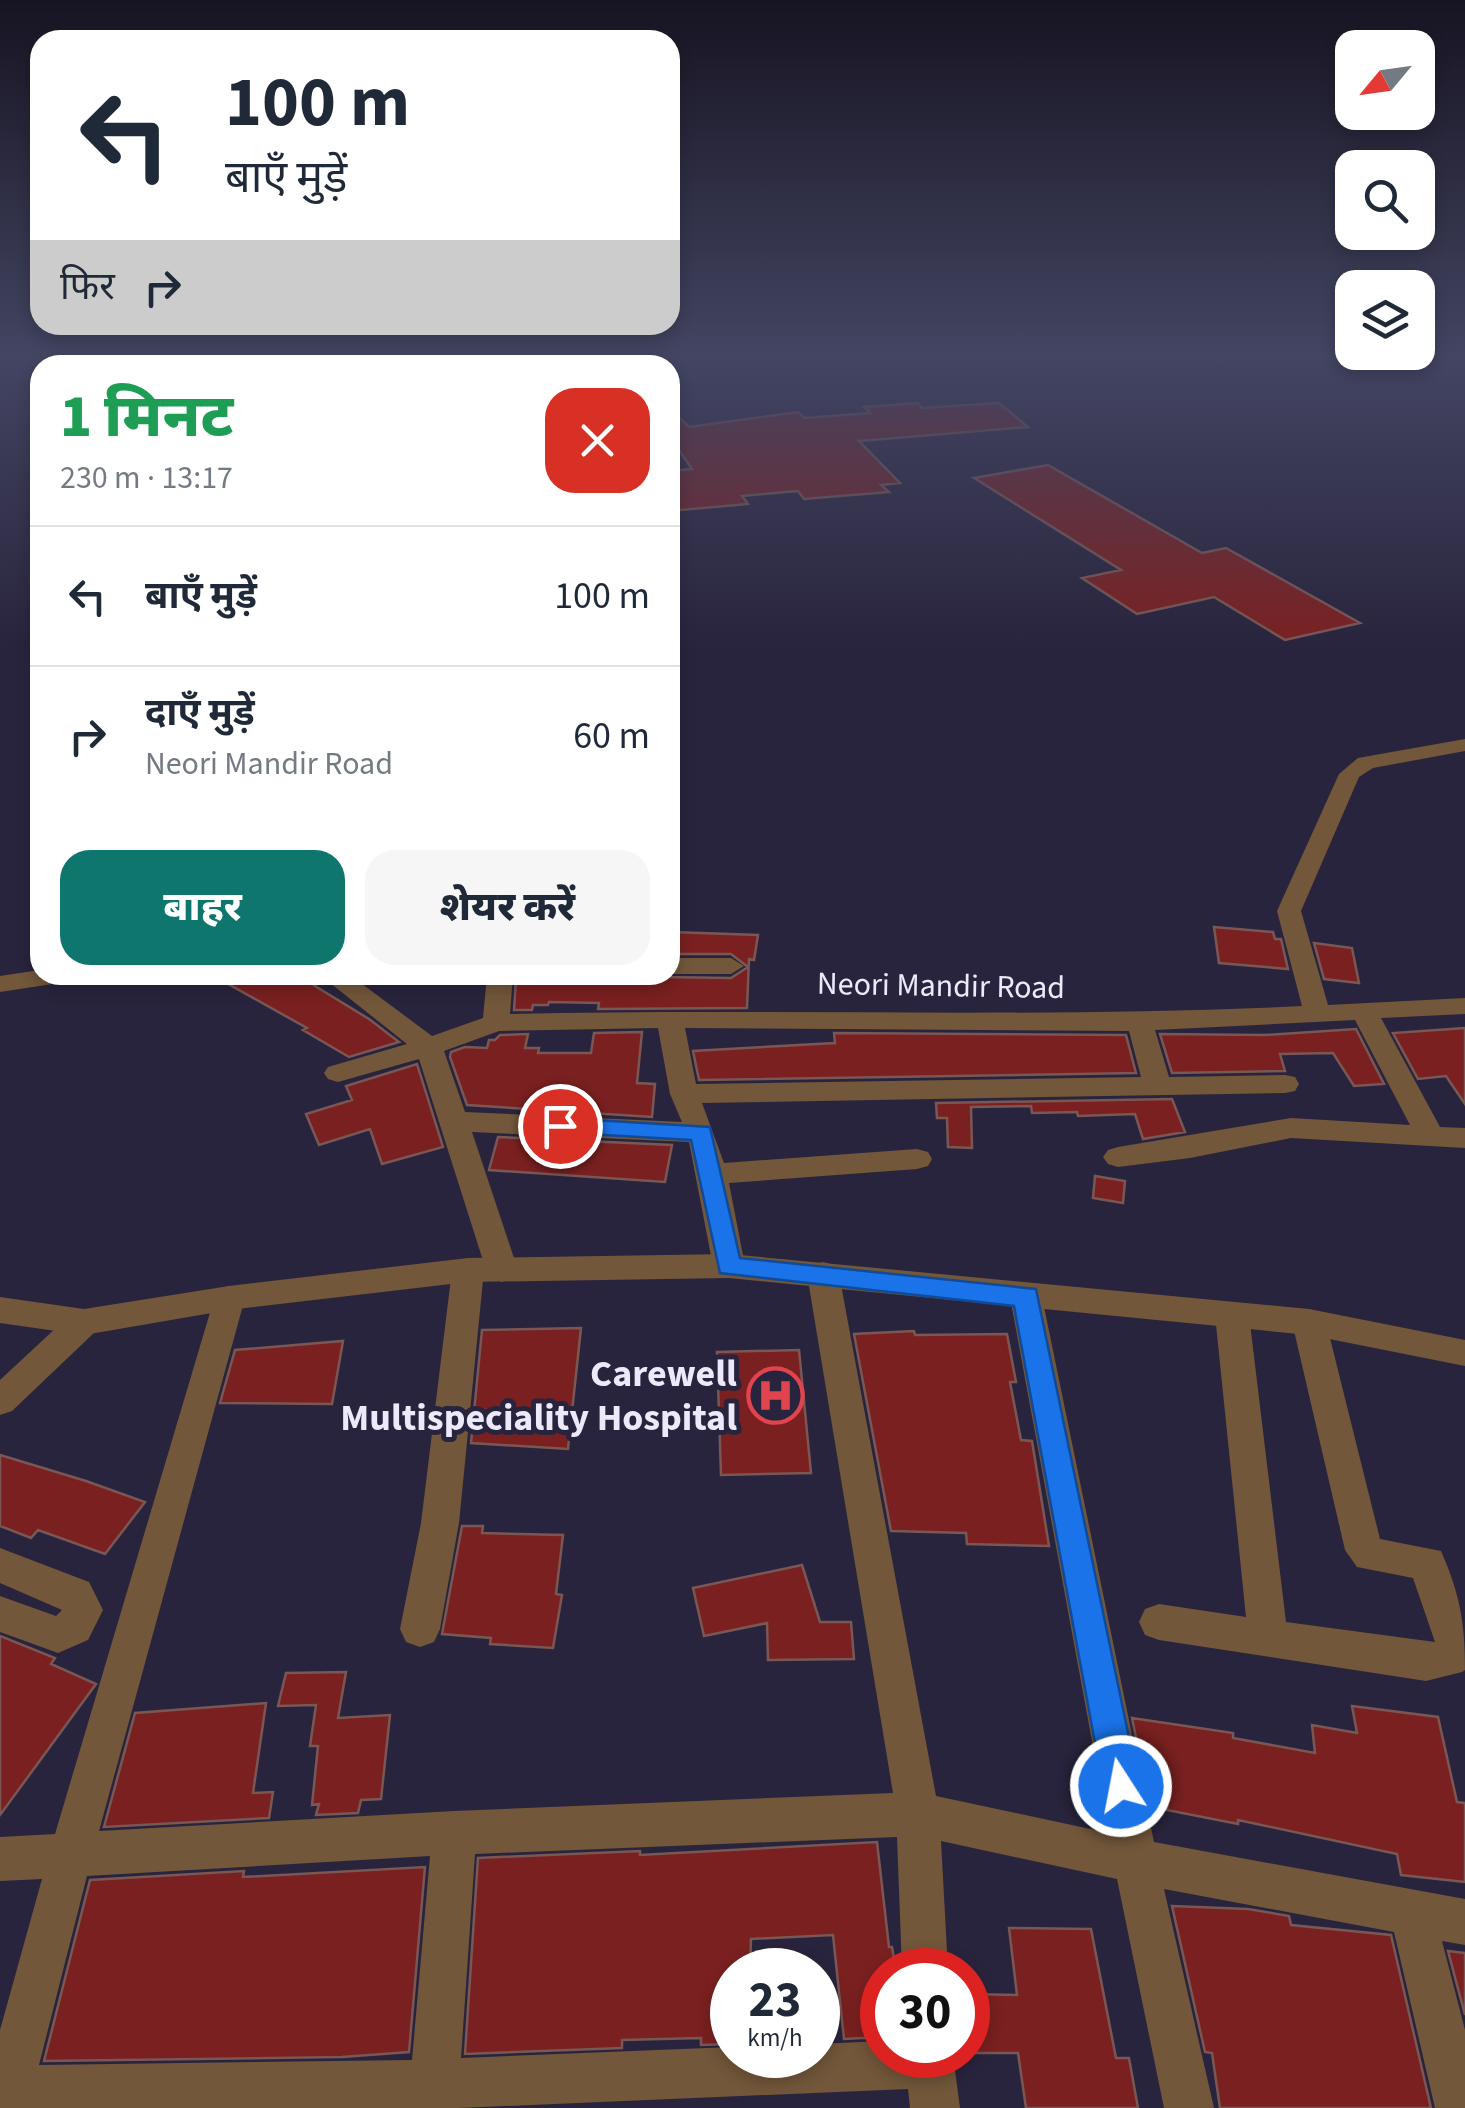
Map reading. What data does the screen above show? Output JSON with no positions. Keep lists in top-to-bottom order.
{
  "streets": {
    "street": ["Neori Mandir Road"]
  },
  "places": {
    "hospital": ["Carewell Multispeciality Hospital"]
  },
  "north": "bottom left",
  "page": {
    "turn": ["100 m", "बाएँ मुड़ें"],
    "then": "फिर",
    "heading": ["1 मिनट", "230 m · 13:17"],
    "list": [
      {
        "name": "बाएँ मुड़ें",
        "value": "100 m"
      },
      {
        "name": "दाएँ मुड़ें",
        "note": "Neori Mandir Road",
        "value": "60 m"
      }
    ],
    "buttons": ["बाहर", "शेयर करें"],
    "speed": "23 km/h",
    "limit": "30"
  }
}
